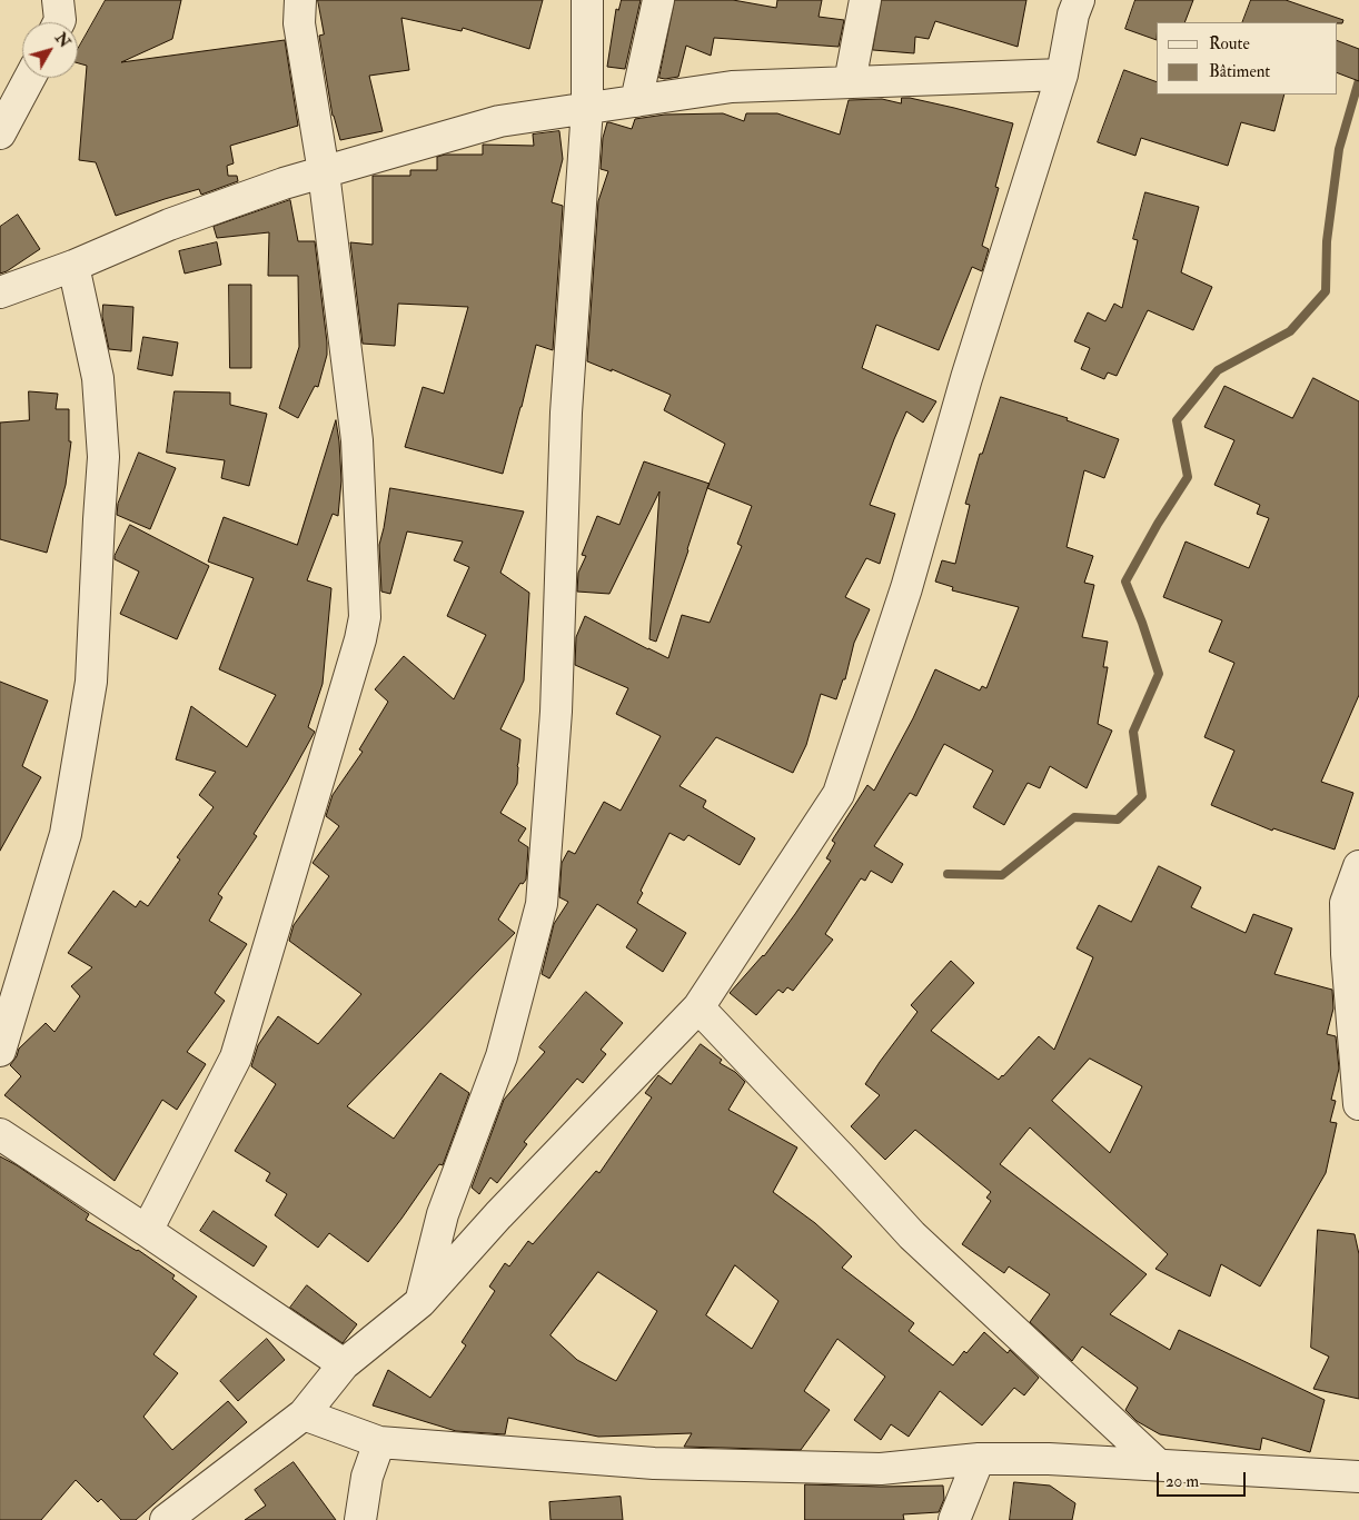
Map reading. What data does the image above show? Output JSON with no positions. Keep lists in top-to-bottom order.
{
  "legend": ["Route", "Bâtiment"],
  "scale_bar": "20 m",
  "north": "top right"
}
